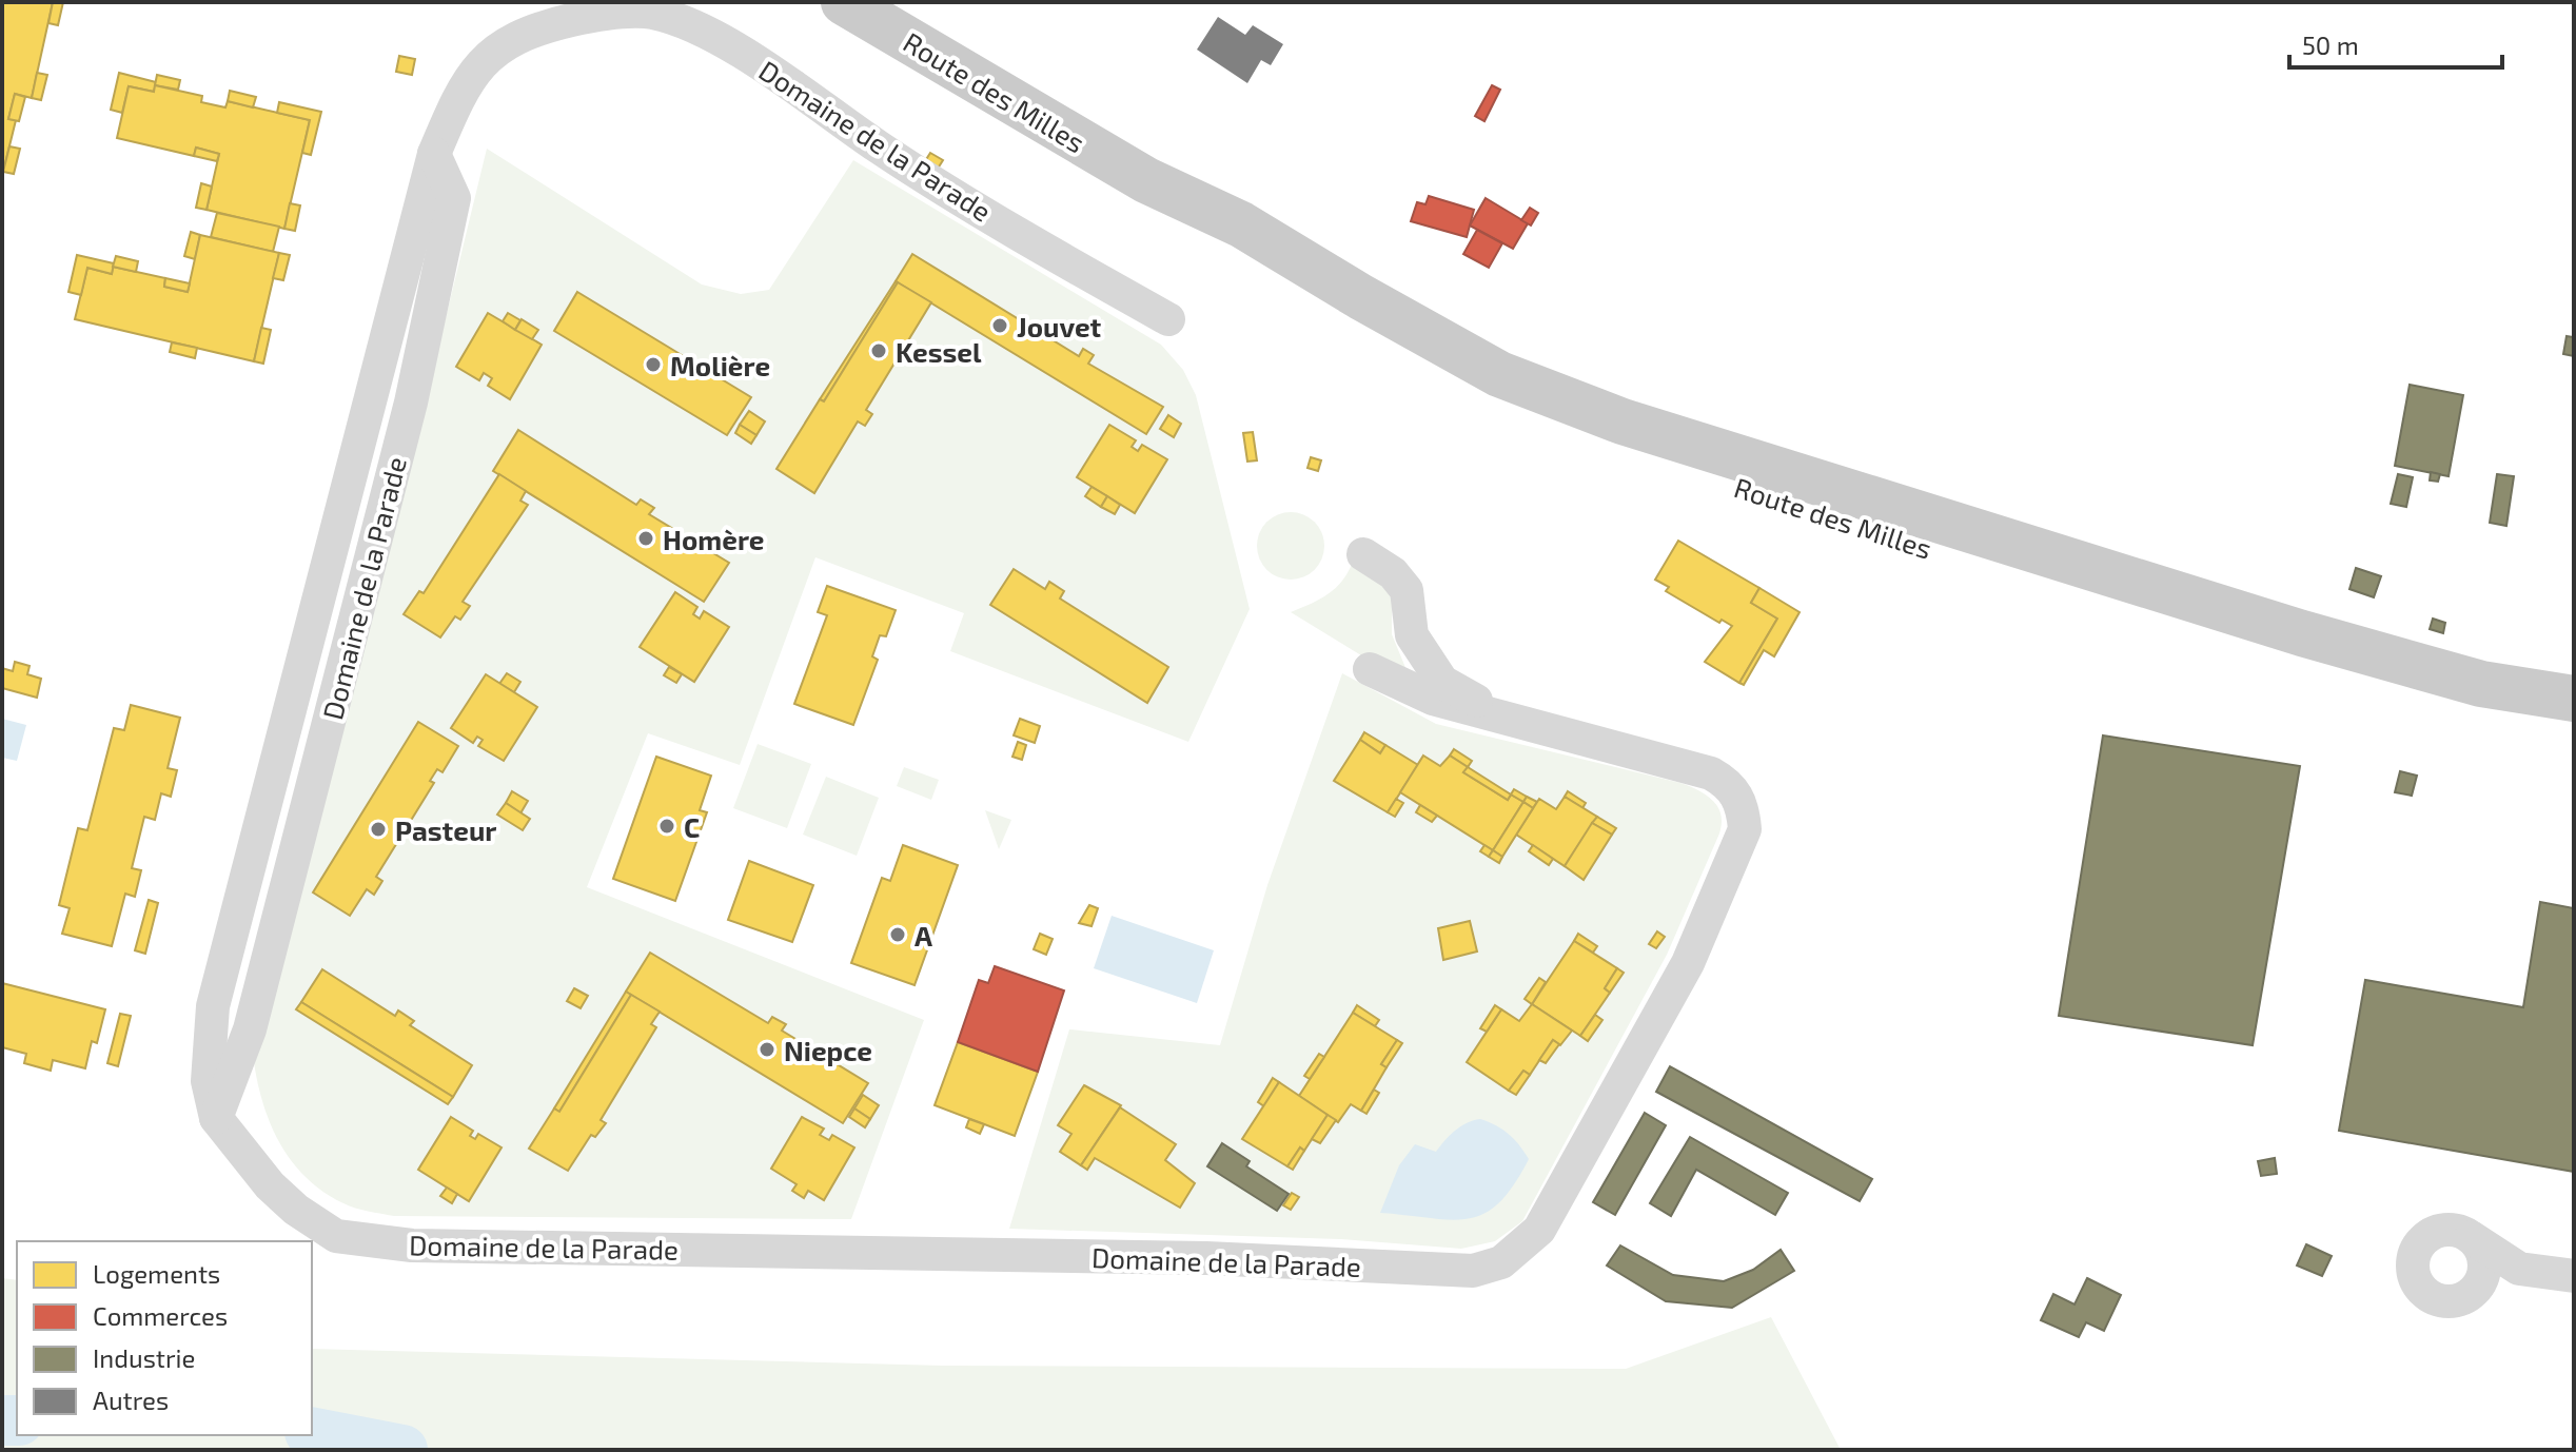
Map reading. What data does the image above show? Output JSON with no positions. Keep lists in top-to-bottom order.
{
  "streets": {
    "main road": ["Route des Milles"],
    "street": ["Domaine de la Parade"]
  },
  "places": [
    "Jouvet",
    "Kessel",
    "Molière",
    "Homère",
    "C",
    "Pasteur",
    "A",
    "Niepce"
  ],
  "legend": [
    "Logements",
    "Commerces",
    "Industrie",
    "Autres"
  ],
  "scale_bar": "50 m"
}
